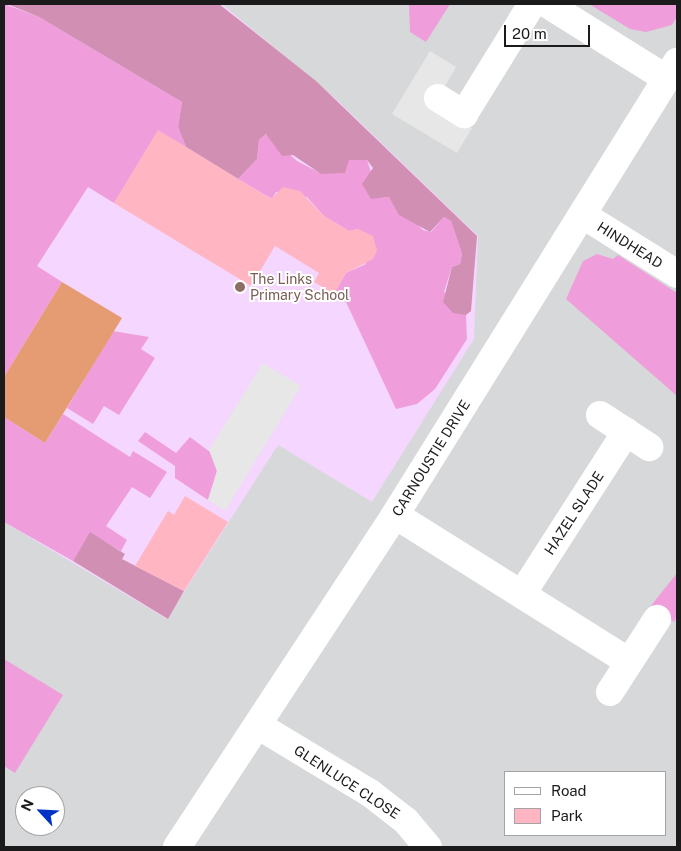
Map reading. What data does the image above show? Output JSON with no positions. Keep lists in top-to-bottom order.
{
  "streets": {
    "street": [
      "HINDHEAD",
      "CARNOUSTIE DRIVE",
      "HAZEL SLADE",
      "GLENLUCE CLOSE"
    ]
  },
  "crossings": [
    ["HINDHEAD", "CARNOUSTIE DRIVE"],
    ["CARNOUSTIE DRIVE", "GLENLUCE CLOSE"]
  ],
  "places": ["The Links Primary School"],
  "legend": ["Road", "Park"],
  "scale_bar": "20 m",
  "north": "top left"
}
